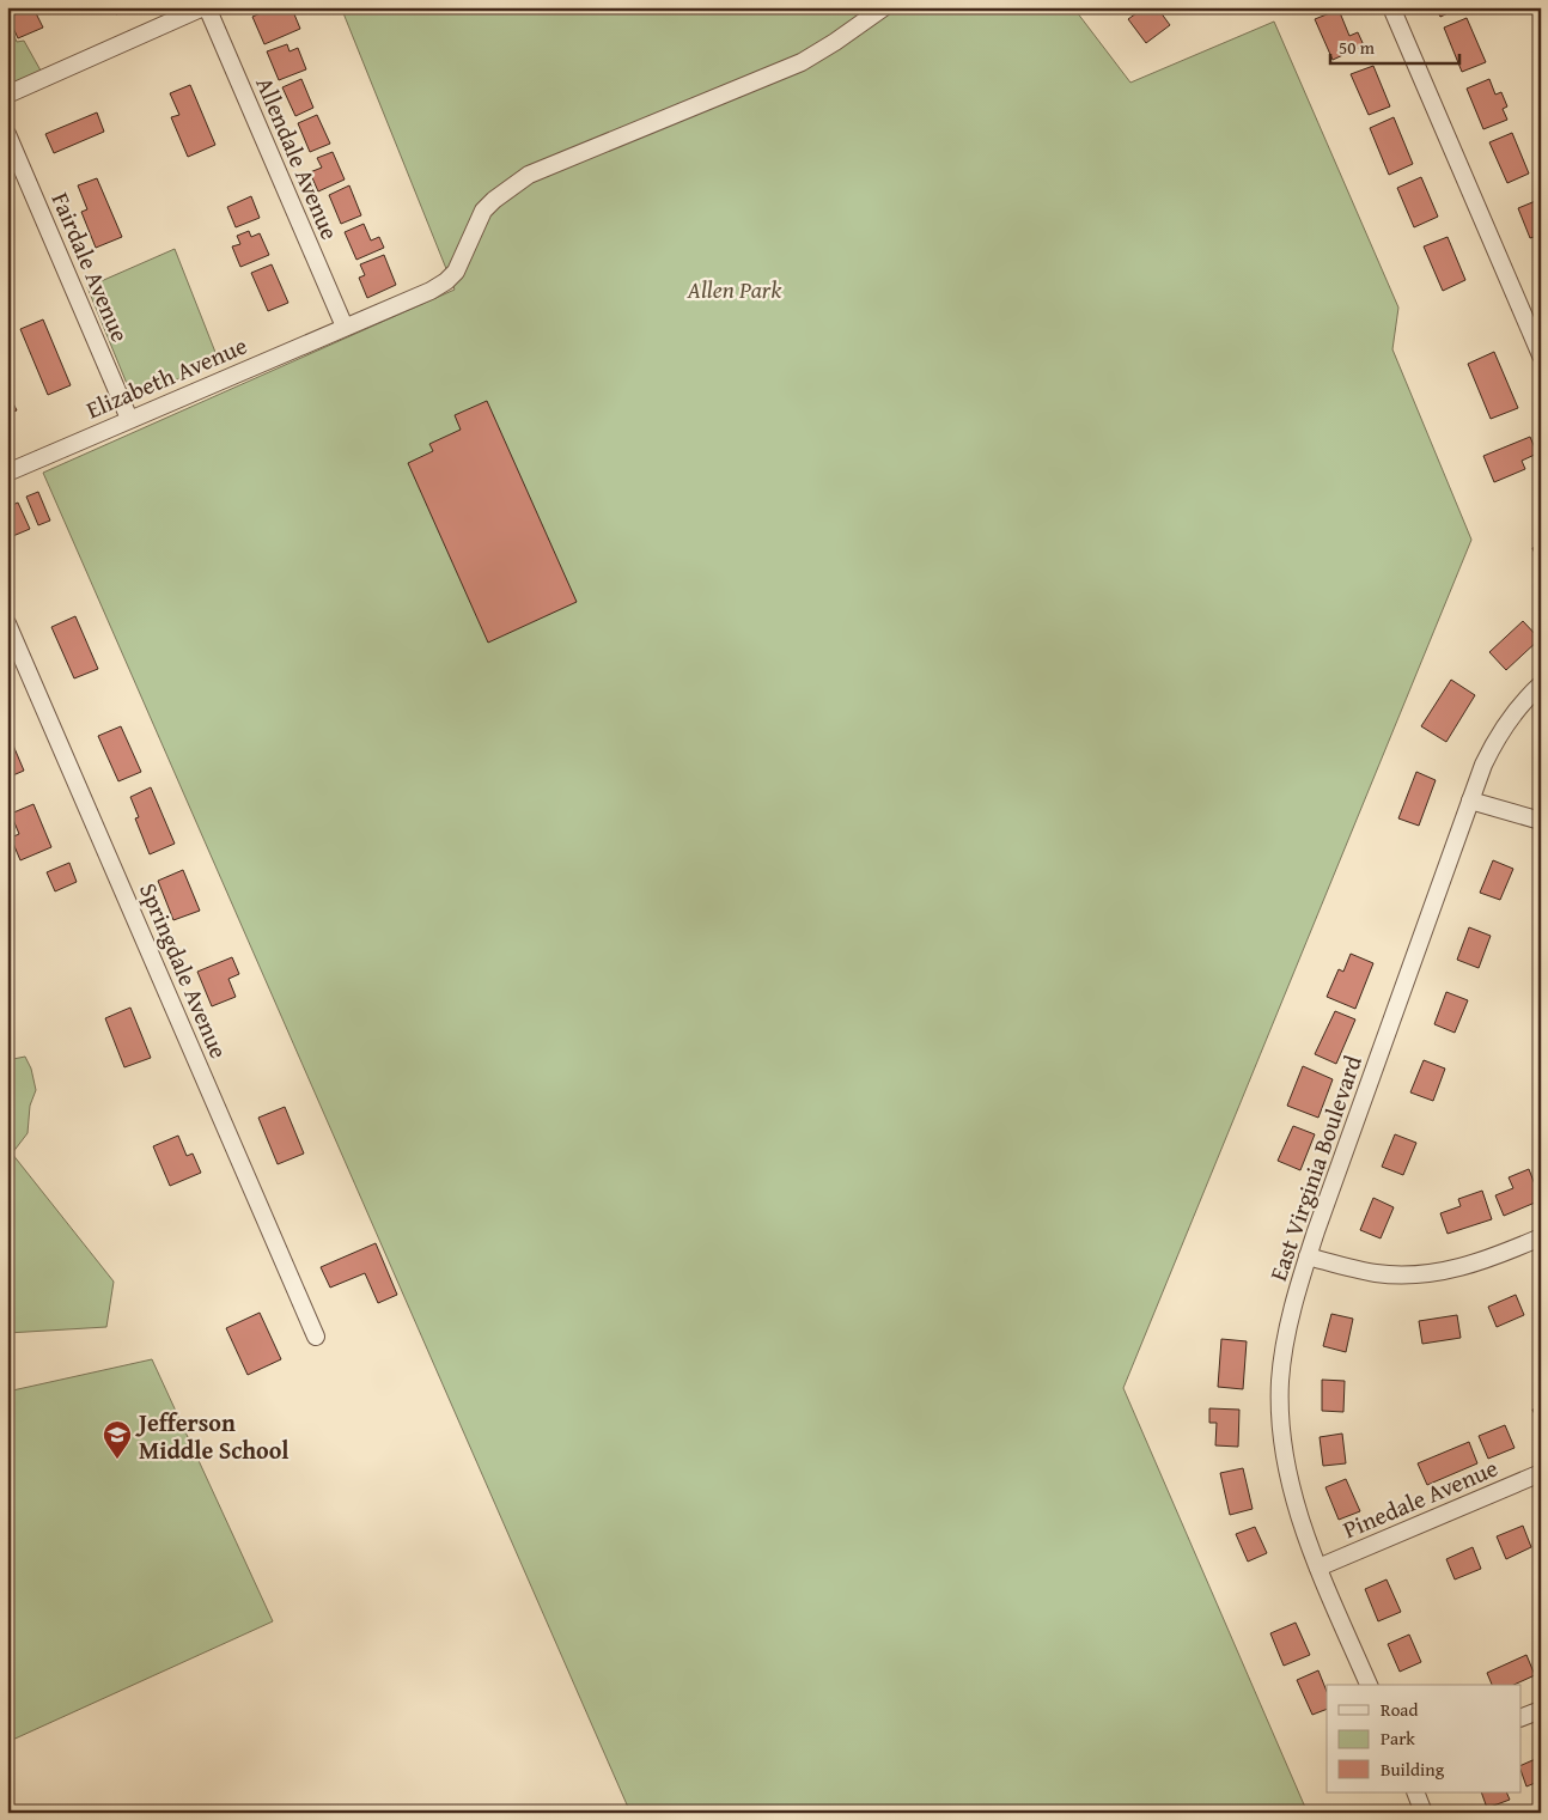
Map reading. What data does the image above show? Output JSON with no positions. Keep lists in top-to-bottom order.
{
  "streets": {
    "street": [
      "Allendale Avenue",
      "Fairdale Avenue",
      "Elizabeth Avenue",
      "Springdale Avenue",
      "East Virginia Boulevard",
      "Pinedale Avenue"
    ]
  },
  "crossings": [
    ["Allendale Avenue", "Elizabeth Avenue"],
    ["Fairdale Avenue", "Elizabeth Avenue"],
    ["East Virginia Boulevard", "Pinedale Avenue"]
  ],
  "parks": ["Allen Park"],
  "places": {
    "school or university": ["Jefferson Middle School"]
  },
  "legend": ["Road", "Park", "Building"],
  "scale_bar": "50 m"
}
